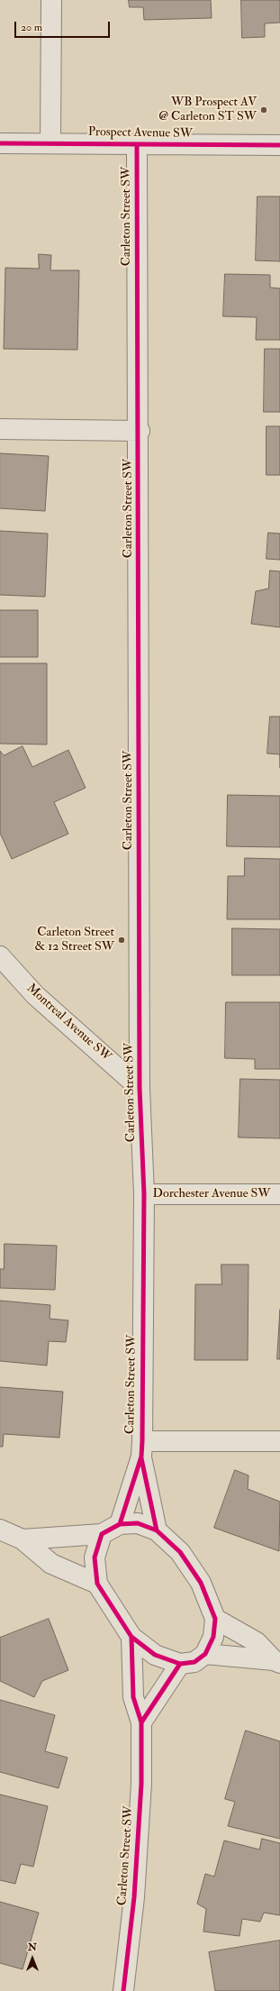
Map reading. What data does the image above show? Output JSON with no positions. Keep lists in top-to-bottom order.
{
  "streets": {
    "street": [
      "Prospect Avenue SW",
      "Carleton Street SW",
      "Montreal Avenue SW",
      "Dorchester Avenue SW"
    ]
  },
  "crossings": [
    ["Prospect Avenue SW", "Carleton Street SW"],
    ["Carleton Street SW", "Montreal Avenue SW"],
    ["Carleton Street SW", "Dorchester Avenue SW"]
  ],
  "places": ["WB Prospect AV @ Carleton ST SW", "Carleton Street & 12 Street SW"],
  "scale_bar": "20 m",
  "north": "top"
}
